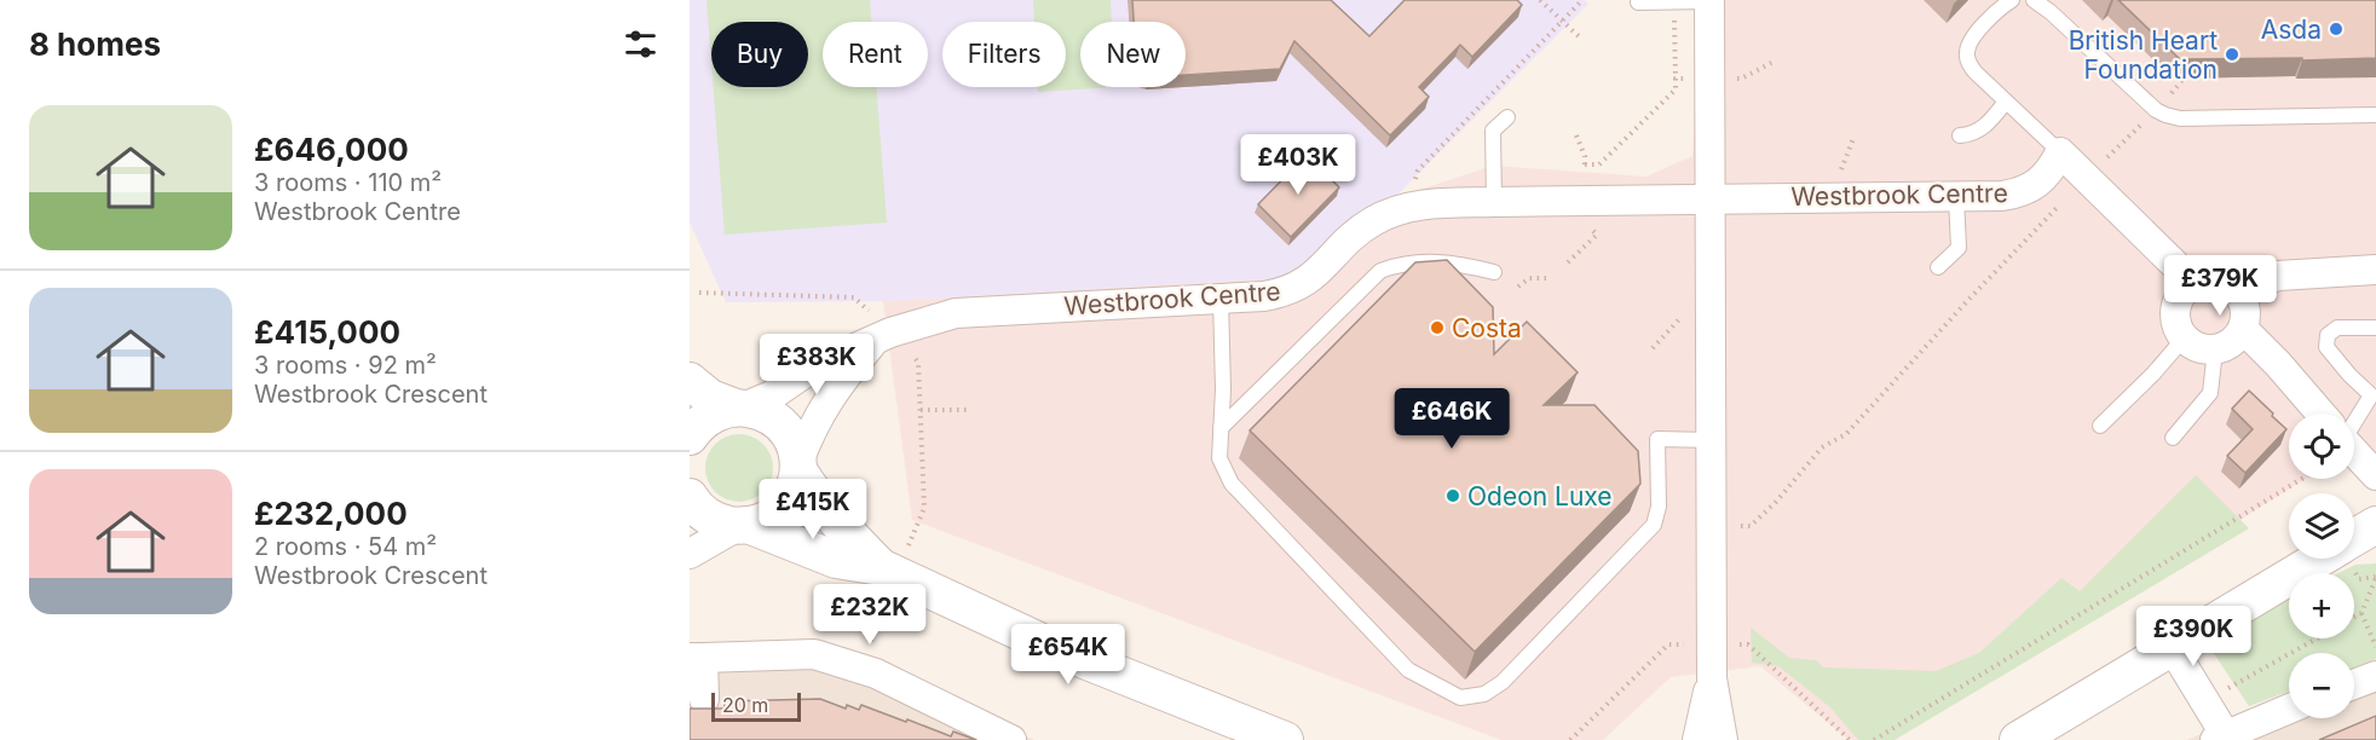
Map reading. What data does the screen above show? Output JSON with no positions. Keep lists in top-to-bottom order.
{
  "streets": {
    "street": ["Westbrook Centre"]
  },
  "places": [
    "Asda",
    "British Heart Foundation",
    "Costa",
    "Odeon Luxe"
  ],
  "scale_bar": "20 m",
  "page": {
    "heading": "8 homes",
    "chip": [
      "Buy",
      "Rent",
      "Filters",
      "New"
    ],
    "list": [
      {
        "name": "£646,000",
        "note": "3 rooms · 110 m² · Westbrook Centre"
      },
      {
        "name": "£415,000",
        "note": "3 rooms · 92 m² · Westbrook Crescent"
      },
      {
        "name": "£232,000",
        "note": "2 rooms · 54 m² · Westbrook Crescent"
      }
    ],
    "price": [
      "£403K",
      "£379K",
      "£383K",
      "£646K",
      "£415K",
      "£232K",
      "£390K",
      "£654K"
    ],
    "map_buttons": ["+", "−"],
    "scale": "20 m"
  }
}
